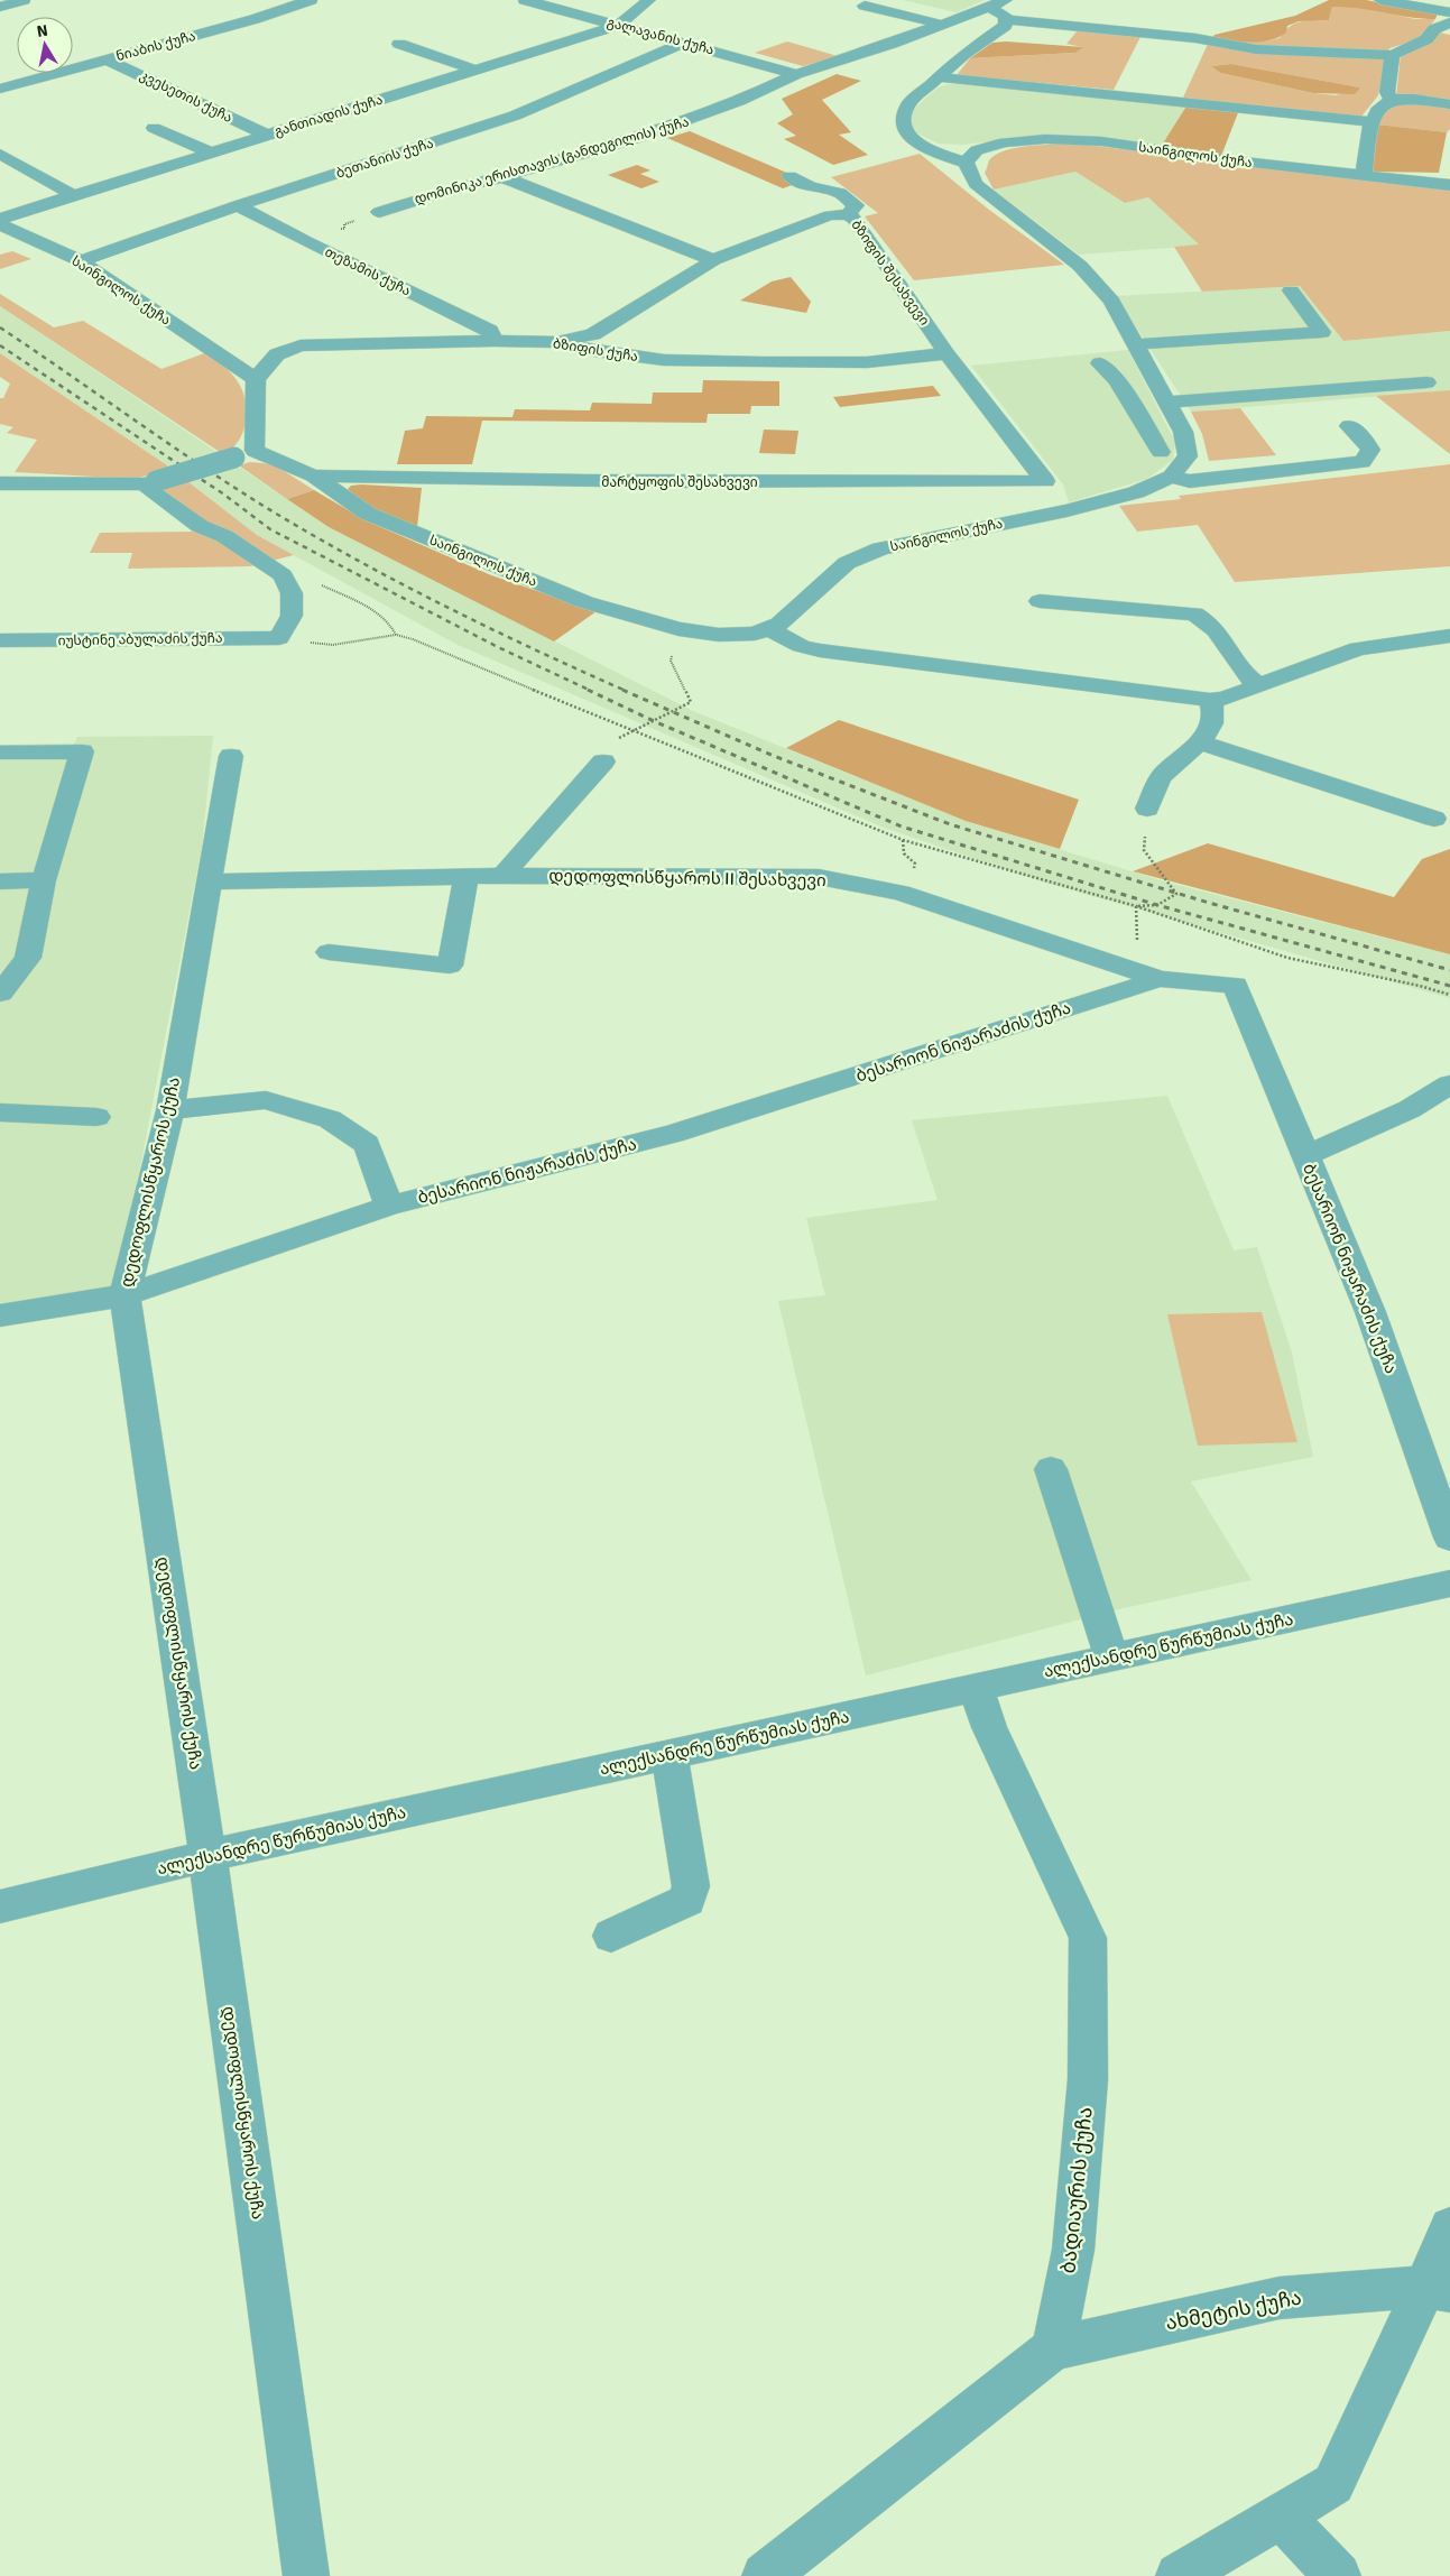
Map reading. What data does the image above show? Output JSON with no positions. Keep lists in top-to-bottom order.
{
  "streets": {
    "street": [
      "გალავანის ქუჩა",
      "ნიაბის ქუჩა",
      "კვესეთის ქუჩა",
      "განთიადის ქუჩა",
      "საინგილოს ქუჩა",
      "ბეთანიის ქუჩა",
      "დომინიკა ერისთავის (განდეგილის) ქუჩა",
      "თეზამის ქუჩა",
      "ბზიფის შესახვევი",
      "ბზიფის ქუჩა",
      "მარტყოფის შესახვევი",
      "იუსტინე აბულაძის ქუჩა",
      "დედოფლისწყაროს II შესახვევი",
      "ბესარიონ ნიჟარაძის ქუჩა",
      "დედოფლისწყაროს ქუჩა",
      "ალექსანდრე წურწუმიას ქუჩა",
      "ბადიაურის ქუჩა",
      "ახმეტის ქუჩა"
    ]
  },
  "crossings": [
    ["გალავანის ქუჩა", "განთიადის ქუჩა"],
    ["გალავანის ქუჩა", "ბეთანიის ქუჩა"],
    ["გალავანის ქუჩა", "დომინიკა ერისთავის (განდეგილის) ქუჩა"],
    ["ნიაბის ქუჩა", "კვესეთის ქუჩა"],
    ["კვესეთის ქუჩა", "განთიადის ქუჩა"],
    ["საინგილოს ქუჩა", "ბეთანიის ქუჩა"],
    ["საინგილოს ქუჩა", "ბზიფის ქუჩა"],
    ["საინგილოს ქუჩა", "მარტყოფის შესახვევი"],
    ["ბეთანიის ქუჩა", "თეზამის ქუჩა"],
    ["თეზამის ქუჩა", "ბზიფის ქუჩა"],
    ["ბზიფის შესახვევი", "ბზიფის ქუჩა"],
    ["ბზიფის შესახვევი", "მარტყოფის შესახვევი"],
    ["დედოფლისწყაროს II შესახვევი", "ბესარიონ ნიჟარაძის ქუჩა"],
    ["დედოფლისწყაროს II შესახვევი", "დედოფლისწყაროს ქუჩა"],
    ["ბესარიონ ნიჟარაძის ქუჩა", "დედოფლისწყაროს ქუჩა"],
    ["დედოფლისწყაროს ქუჩა", "ალექსანდრე წურწუმიას ქუჩა"],
    ["ალექსანდრე წურწუმიას ქუჩა", "ბადიაურის ქუჩა"],
    ["ბადიაურის ქუჩა", "ახმეტის ქუჩა"]
  ],
  "north": "top"
}
